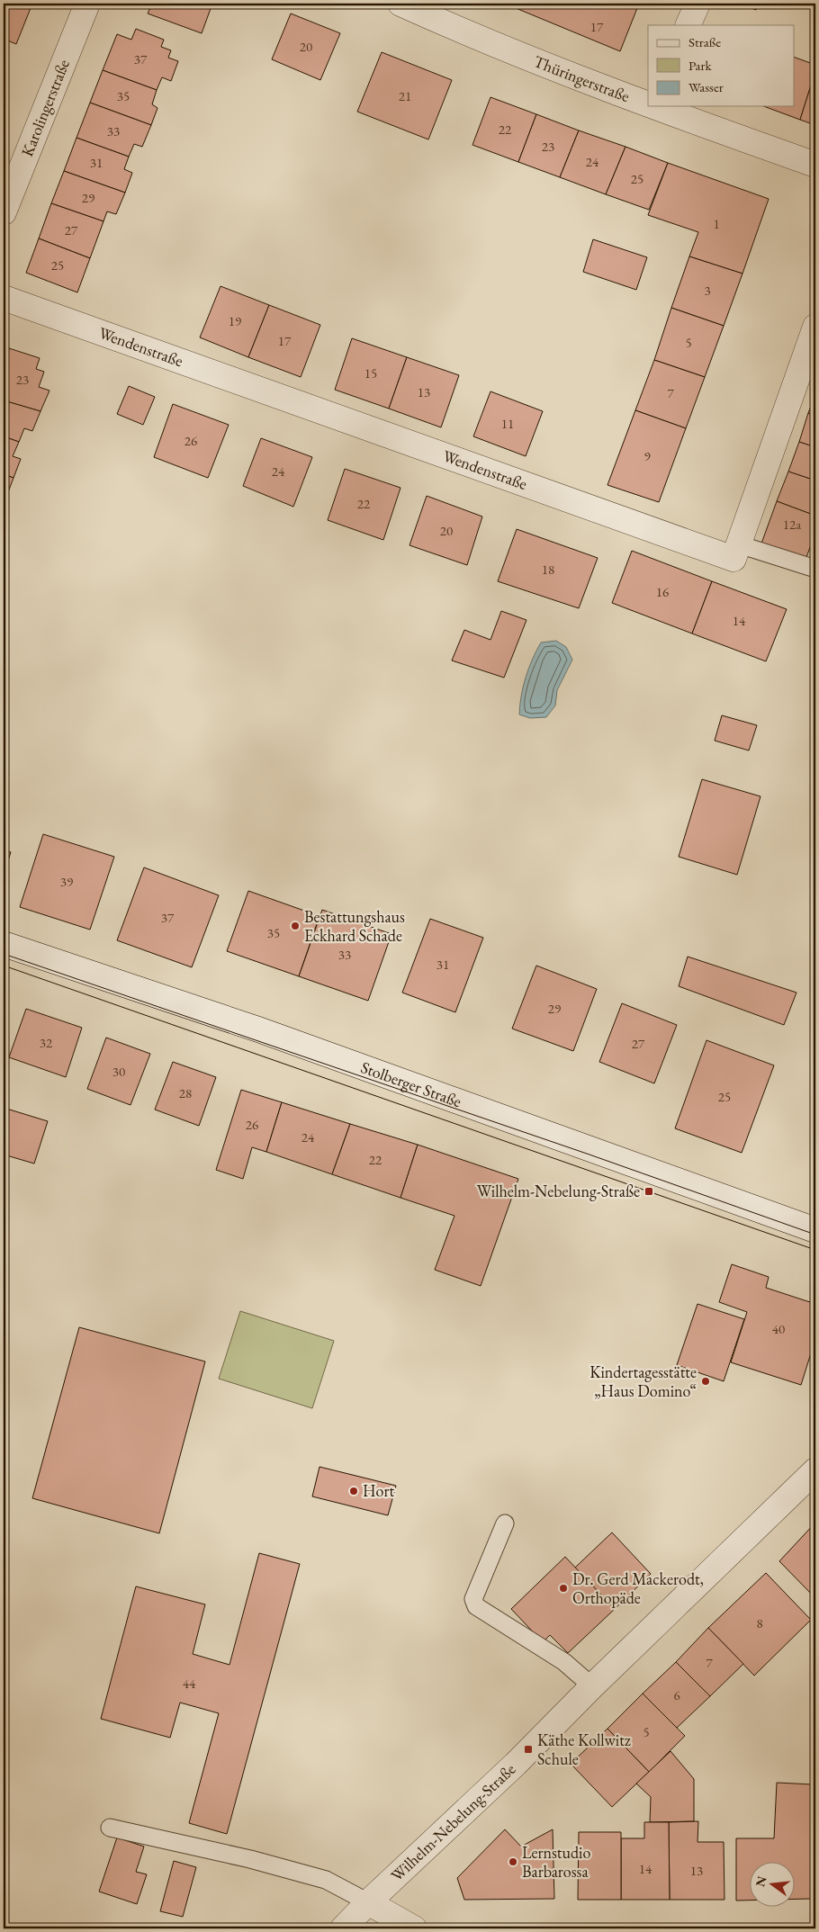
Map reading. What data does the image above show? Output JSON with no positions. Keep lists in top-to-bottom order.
{
  "streets": {
    "street": [
      "Thüringerstraße",
      "Karolingerstraße",
      "Wendenstraße",
      "Stolberger Straße",
      "Wilhelm-Nebelung-Straße"
    ]
  },
  "places": {
    "other": [
      "Bestattungshaus Eckhard Schade",
      "Kindertagesstätte „Haus Domino“",
      "Hort",
      "Dr. Gerd Mackerodt, Orthopäde",
      "Lernstudio Barbarossa"
    ],
    "transit": ["Wilhelm-Nebelung-Straße", "Käthe Kollwitz Schule"]
  },
  "house_numbers": [
    "17",
    "20",
    "37",
    "35",
    "21",
    "22",
    "33",
    "23",
    "24",
    "31",
    "25",
    "29",
    "1",
    "27",
    "25",
    "3",
    "19",
    "17",
    "5",
    "15",
    "23",
    "13",
    "7",
    "11",
    "26",
    "9",
    "24",
    "22",
    "12a",
    "20",
    "18",
    "16",
    "14",
    "39",
    "37",
    "35",
    "33",
    "31",
    "29",
    "32",
    "27",
    "30",
    "28",
    "25",
    "26",
    "24",
    "22",
    "40",
    "8",
    "7",
    "44",
    "6",
    "5",
    "14",
    "13"
  ],
  "legend": ["Straße", "Park", "Wasser"],
  "north": "left"
}
